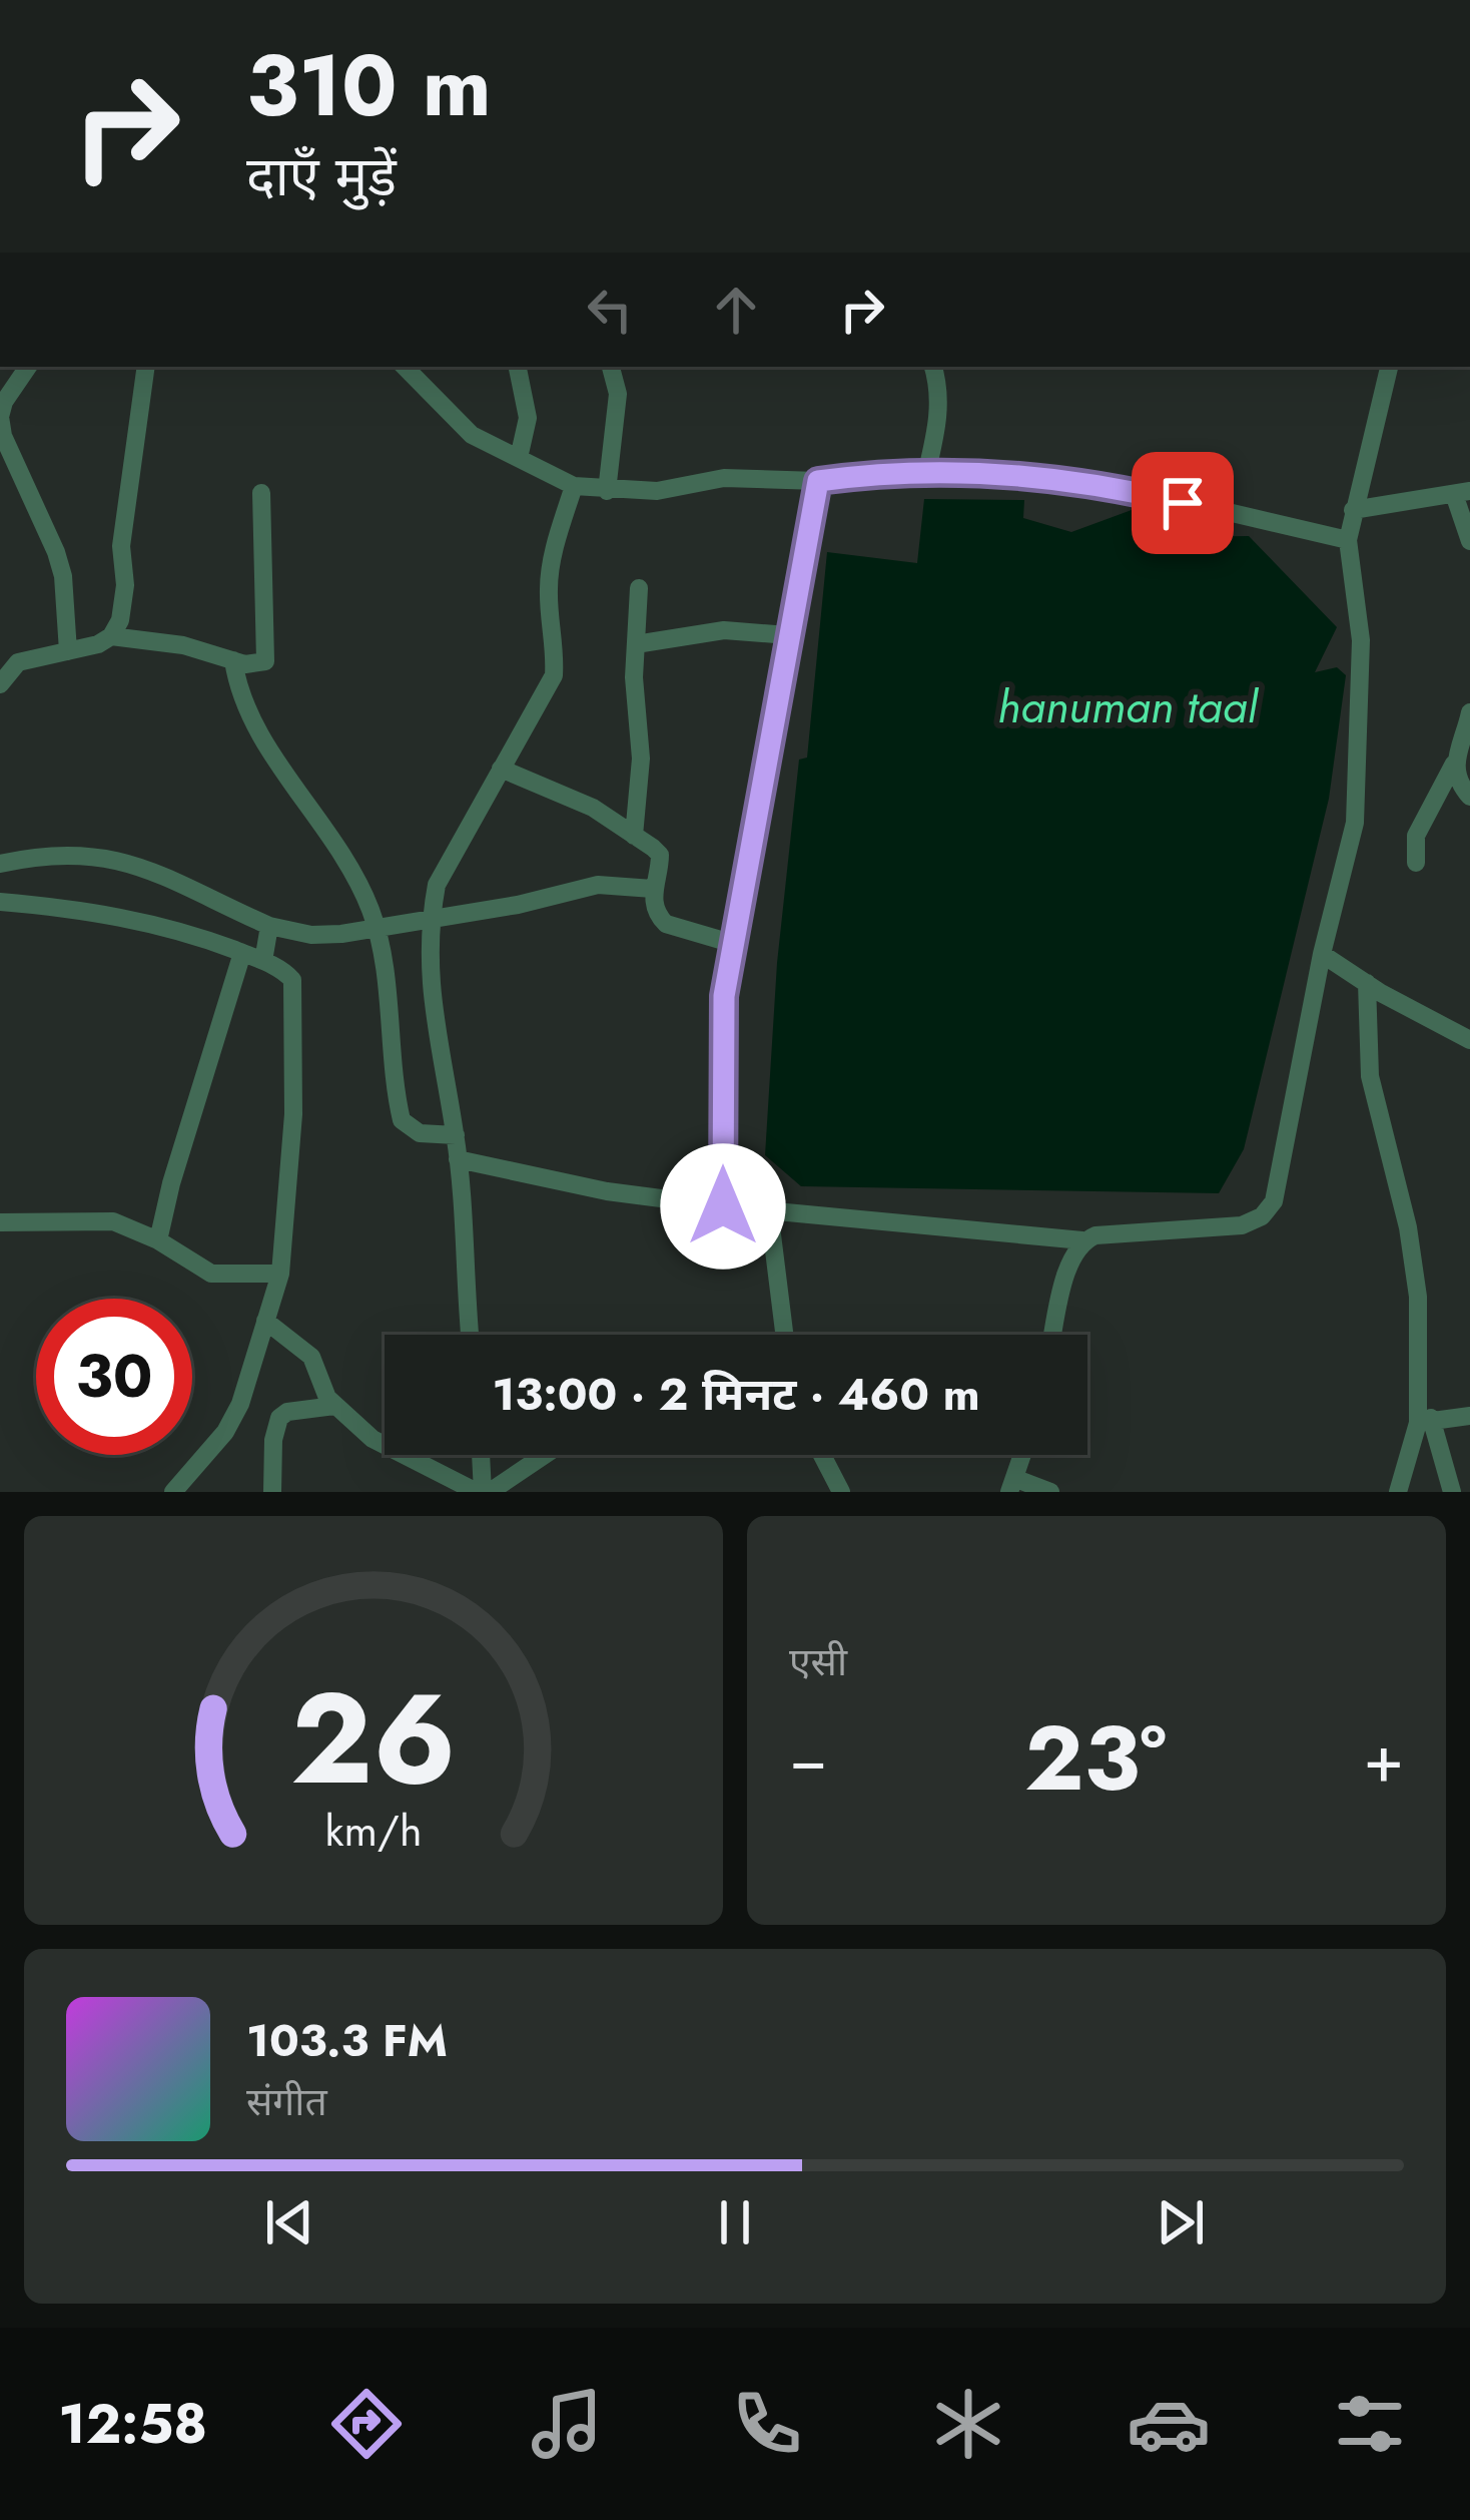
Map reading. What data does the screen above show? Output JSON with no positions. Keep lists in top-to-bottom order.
{
  "water": ["hanuman taal"],
  "page": {
    "turn": ["310 m", "दाएँ मुड़ें"],
    "limit": "30",
    "trip": "13:00 · 2 मिनट · 460 m",
    "tile": "एसी",
    "heat": ["−", "23°", "+"],
    "song": ["103.3 FM", "संगीत"],
    "tabs": "12:58",
    "gauge": ["26", "km/h"]
  }
}
